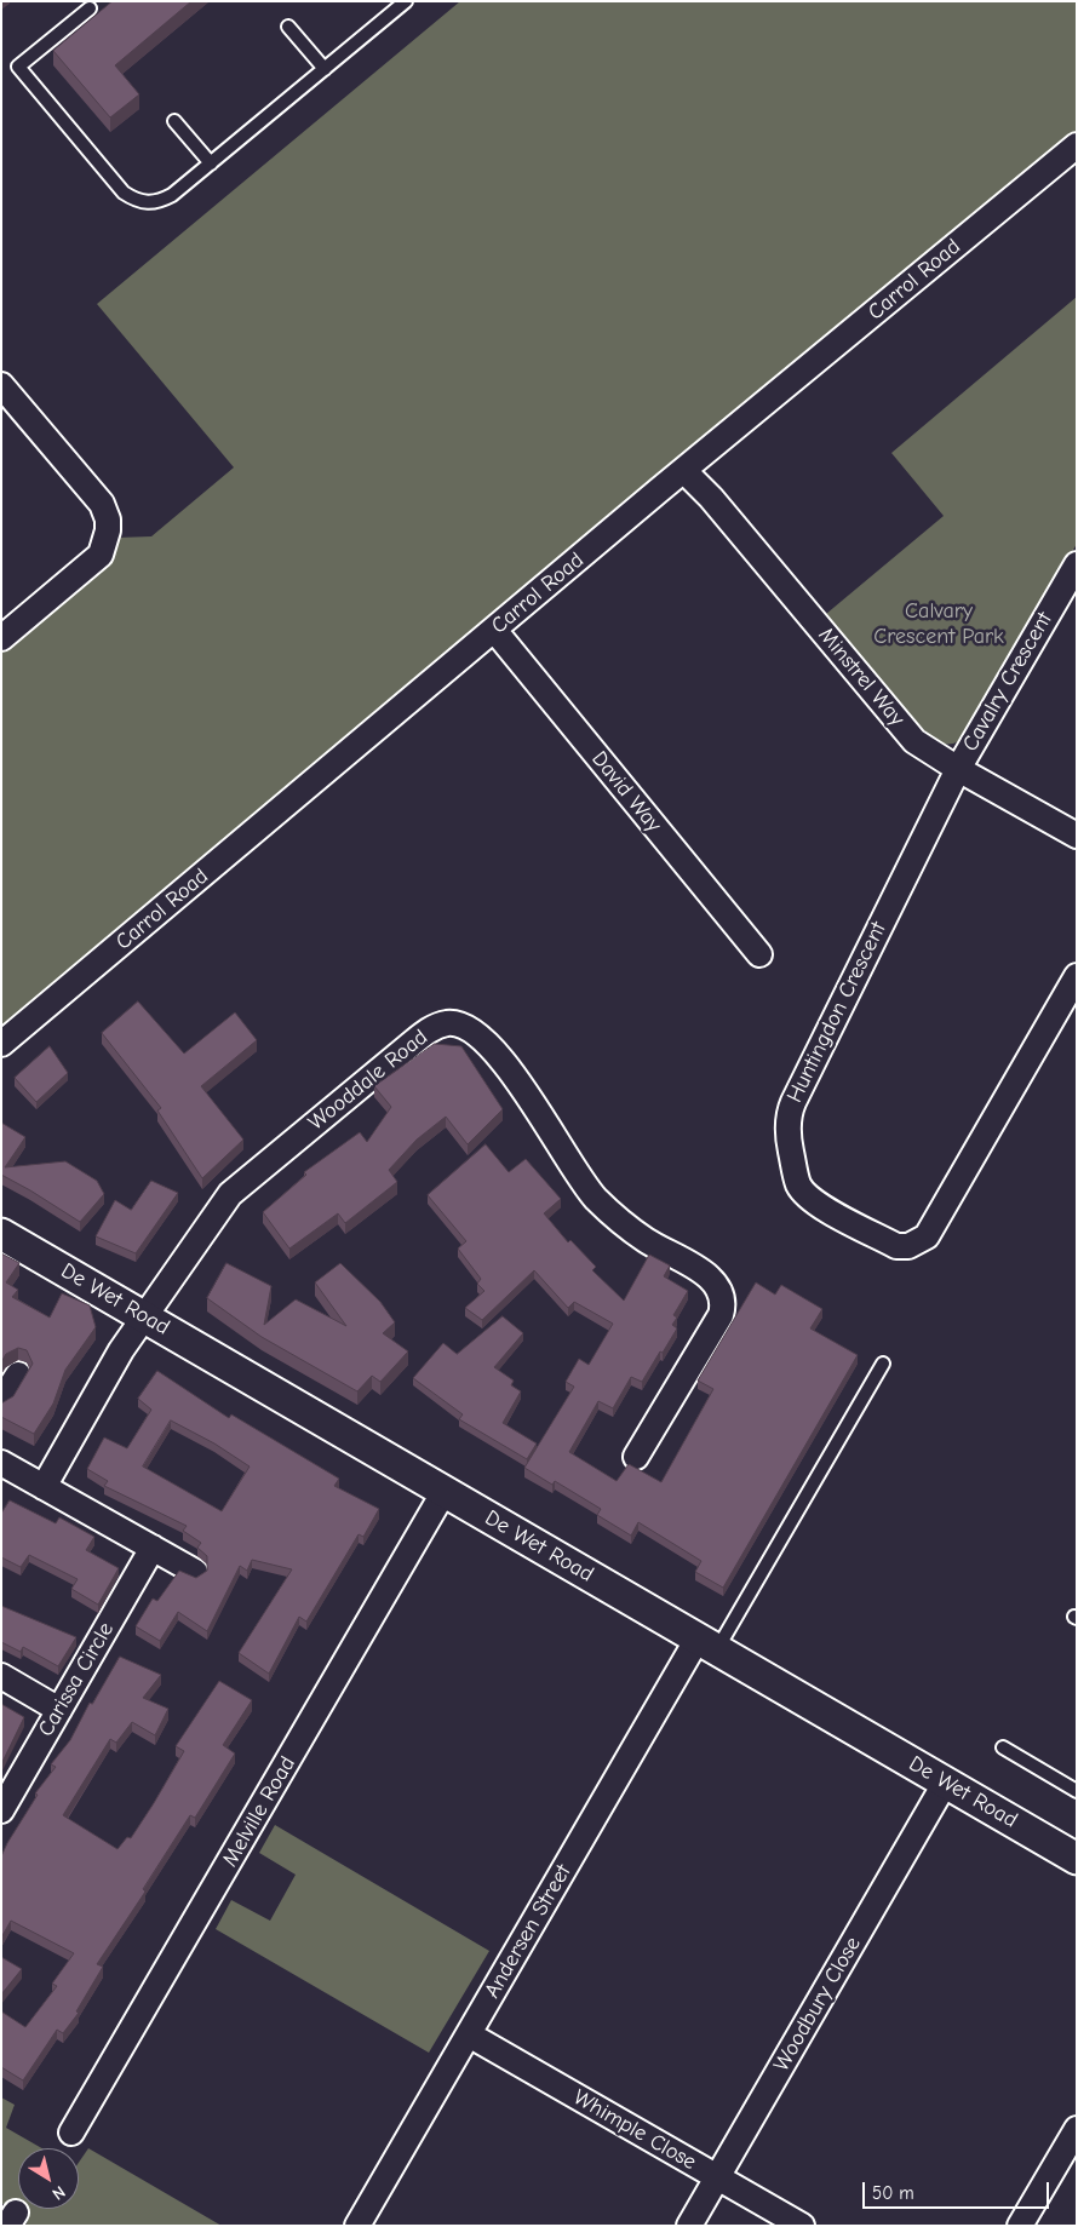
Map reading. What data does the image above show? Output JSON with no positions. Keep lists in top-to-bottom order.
{
  "streets": {
    "street": [
      "Carrol Road",
      "Minstrel Way",
      "Cavalry Crescent",
      "David Way",
      "Huntingdon Crescent",
      "Wooddale Road",
      "De Wet Road",
      "Carissa Circle",
      "Melville Road",
      "Andersen Street",
      "Woodbury Close",
      "Whimple Close"
    ]
  },
  "crossings": [
    ["Carrol Road", "Minstrel Way"],
    ["Carrol Road", "David Way"],
    ["Minstrel Way", "Cavalry Crescent"],
    ["Minstrel Way", "Huntingdon Crescent"],
    ["Cavalry Crescent", "Huntingdon Crescent"],
    ["Wooddale Road", "De Wet Road"],
    ["De Wet Road", "Melville Road"],
    ["De Wet Road", "Andersen Street"],
    ["De Wet Road", "Woodbury Close"],
    ["Andersen Street", "Whimple Close"],
    ["Woodbury Close", "Whimple Close"]
  ],
  "parks": ["Calvary Crescent Park"],
  "scale_bar": "50 m",
  "north": "bottom right"
}
